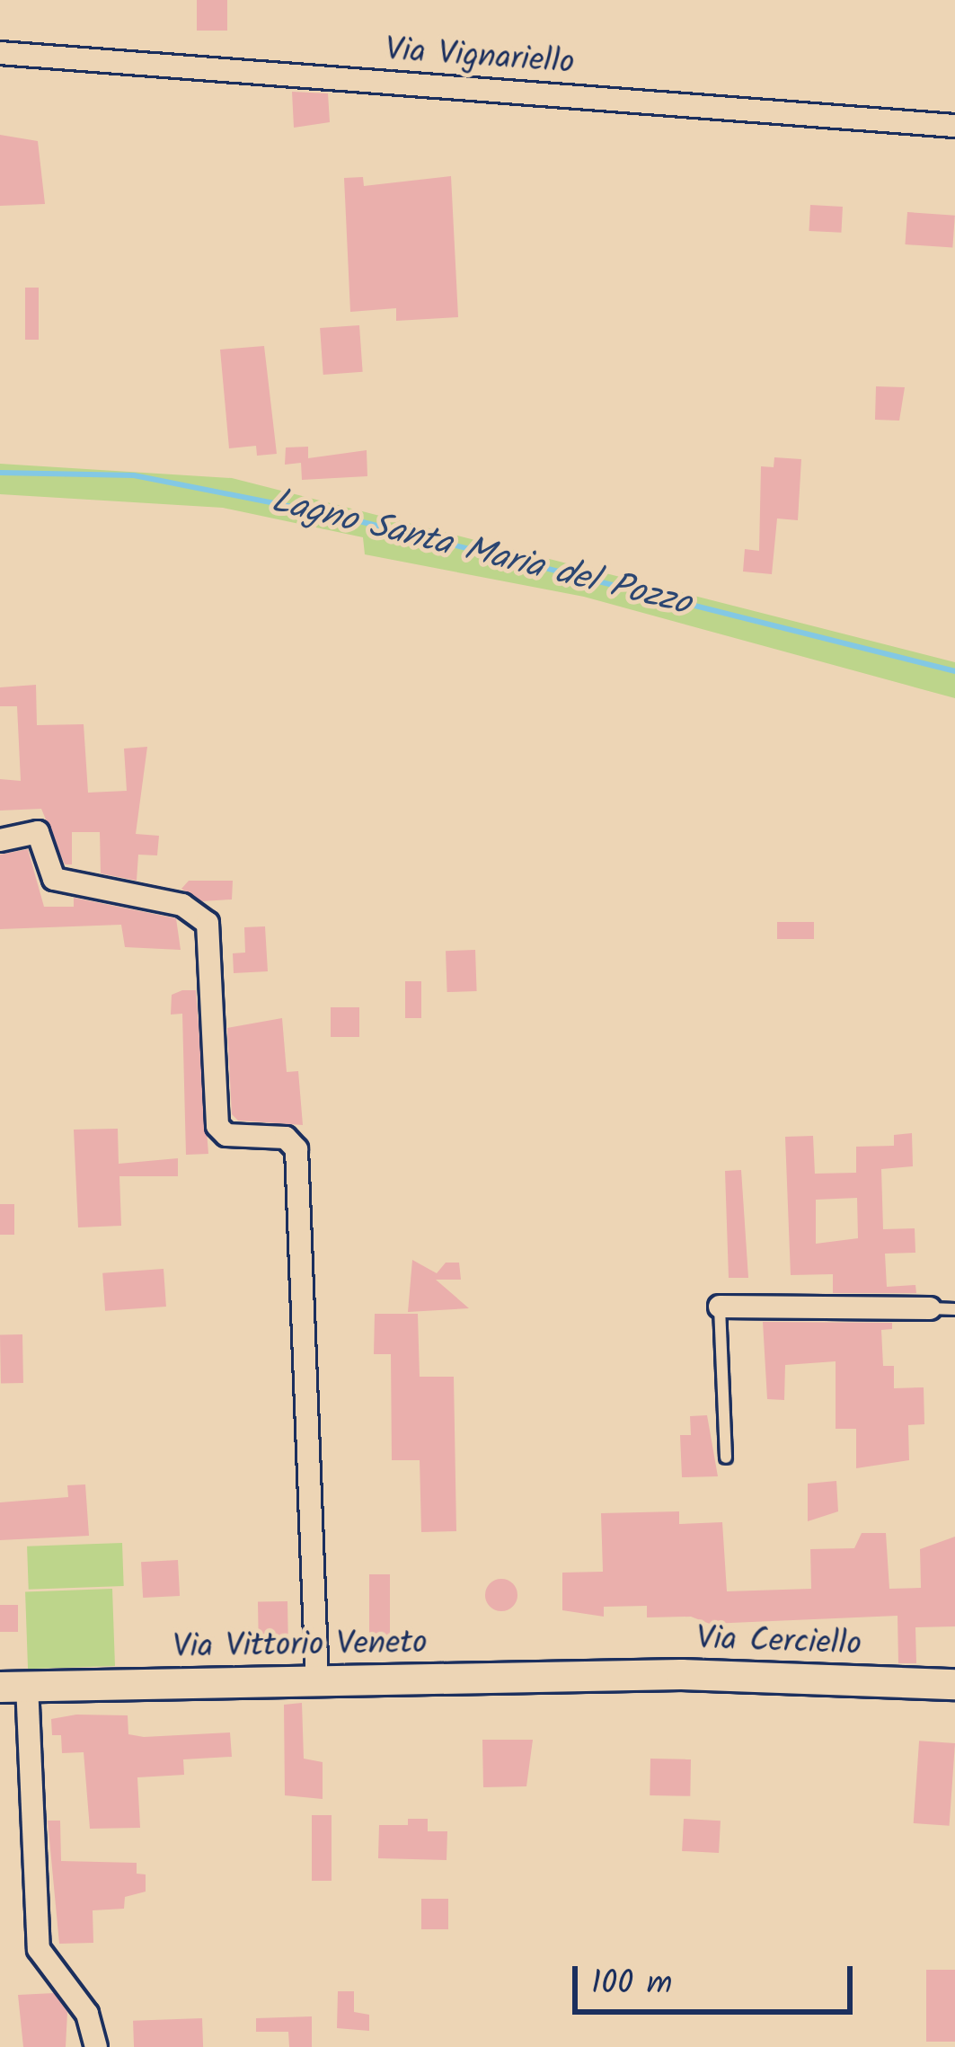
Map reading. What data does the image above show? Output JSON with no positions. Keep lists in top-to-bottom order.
{
  "streets": {
    "street": ["Via Vignariello", "Via Cerciello", "Via Vittorio Veneto"]
  },
  "crossings": [
    ["Via Cerciello", "Via Vittorio Veneto"]
  ],
  "water": ["Lagno Santa Maria del Pozzo"],
  "scale_bar": "100 m"
}
